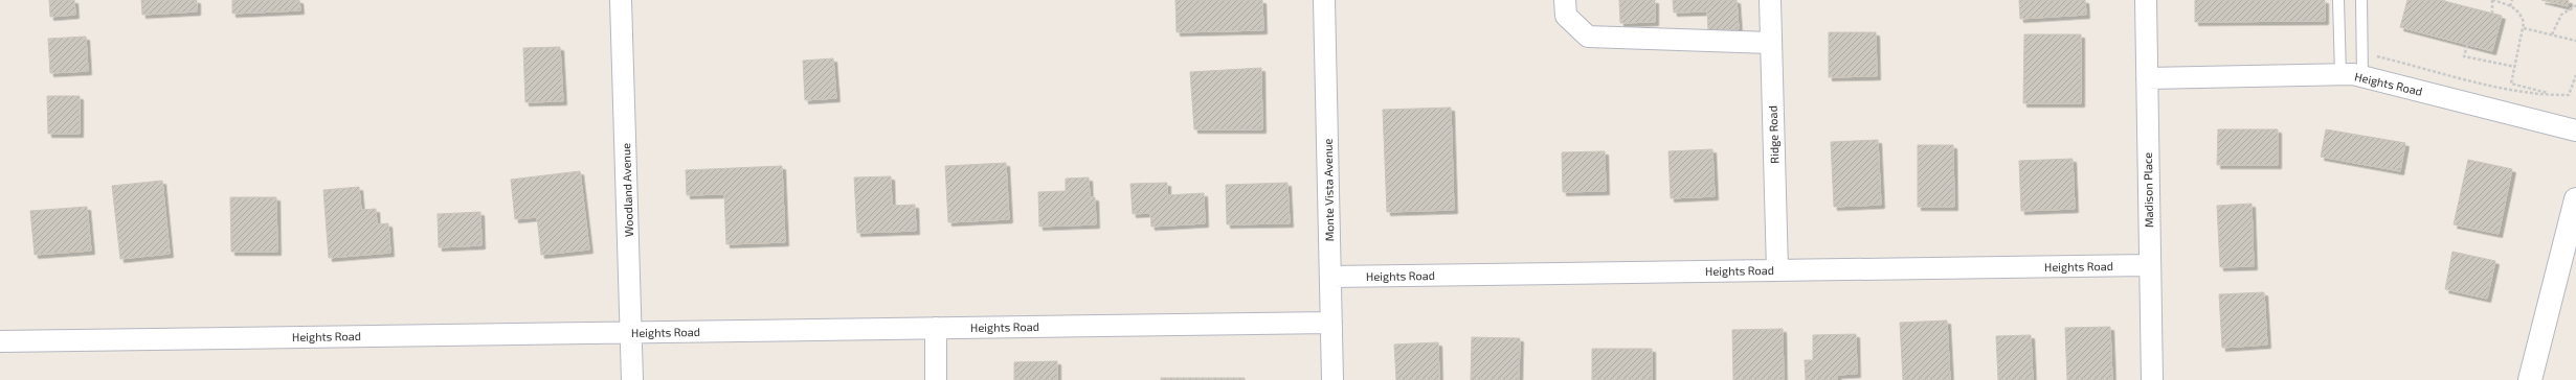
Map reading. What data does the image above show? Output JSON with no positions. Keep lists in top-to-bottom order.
{
  "streets": {
    "street": [
      "Heights Road",
      "Ridge Road",
      "Woodland Avenue",
      "Monte Vista Avenue",
      "Madison Place"
    ]
  },
  "crossings": [
    ["Heights Road", "Ridge Road"],
    ["Heights Road", "Woodland Avenue"],
    ["Heights Road", "Monte Vista Avenue"],
    ["Heights Road", "Madison Place"]
  ]
}
